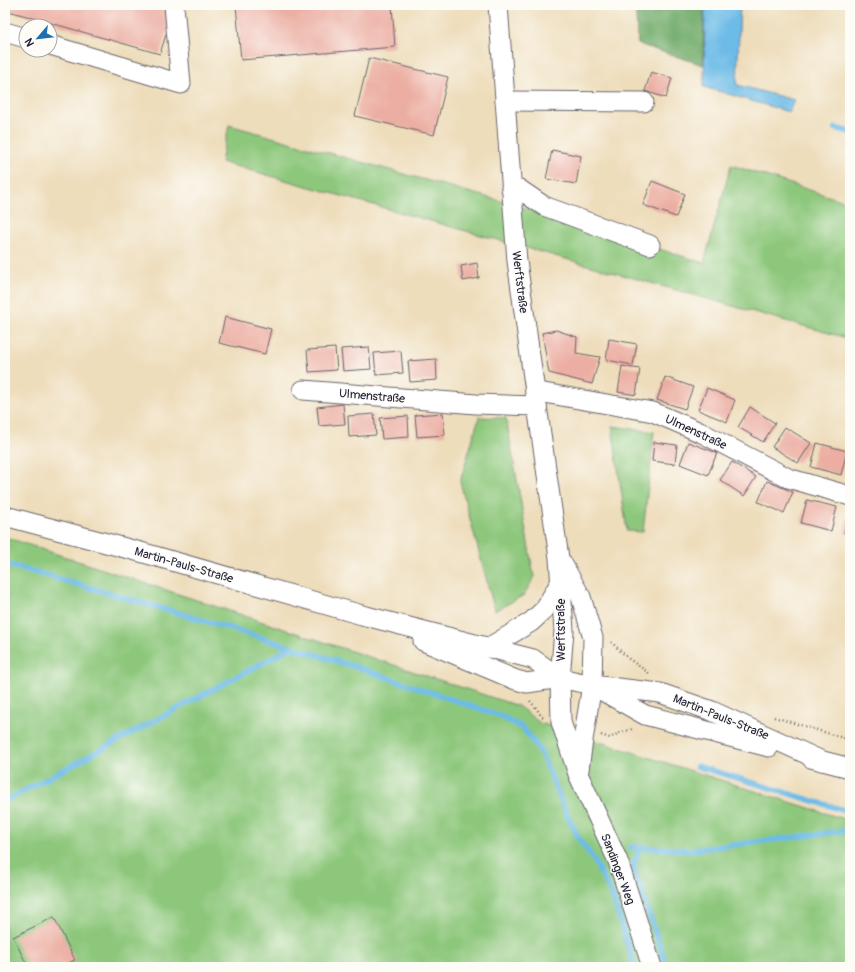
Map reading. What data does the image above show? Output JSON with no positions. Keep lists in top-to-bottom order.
{
  "streets": {
    "street": [
      "Werftstraße",
      "Ulmenstraße",
      "Martin-Pauls-Straße",
      "Sandinger Weg"
    ]
  },
  "crossings": [
    ["Werftstraße", "Ulmenstraße"],
    ["Werftstraße", "Martin-Pauls-Straße"],
    ["Werftstraße", "Sandinger Weg"],
    ["Martin-Pauls-Straße", "Sandinger Weg"]
  ],
  "north": "bottom left"
}
